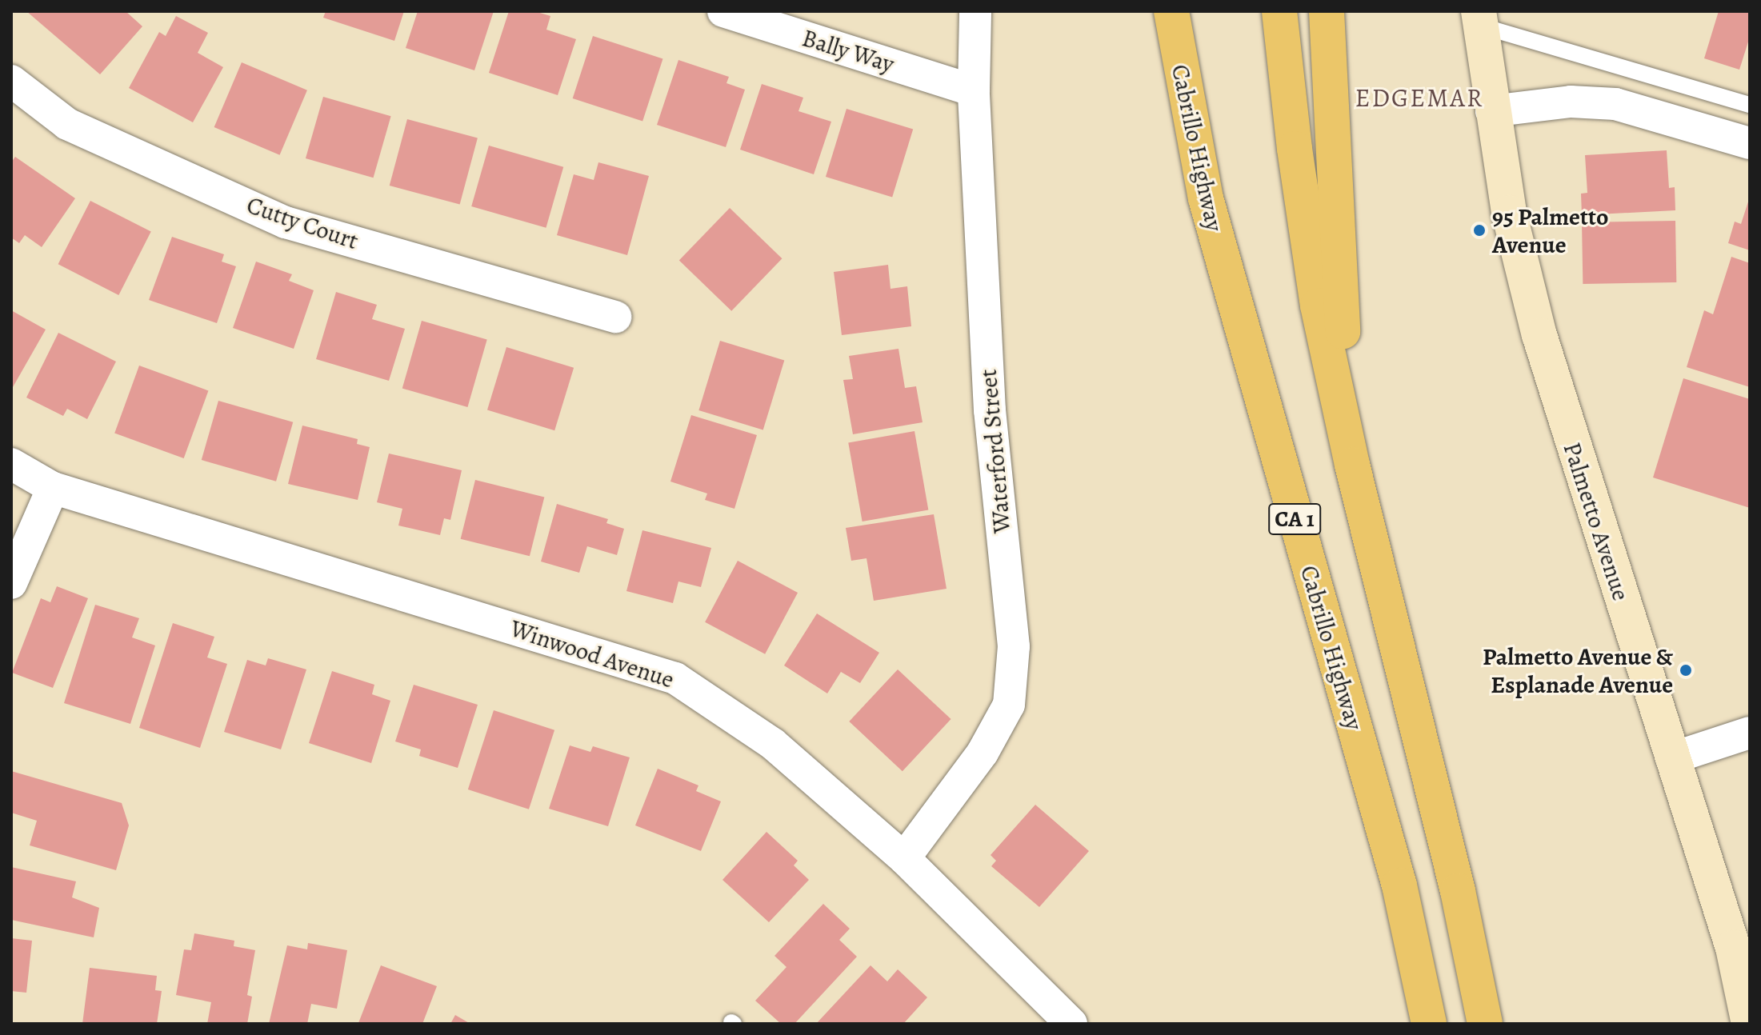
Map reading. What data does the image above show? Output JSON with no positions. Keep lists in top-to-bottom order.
{
  "streets": {
    "highway": ["Cabrillo Highway", "CA 1"],
    "street": [
      "Bally Way",
      "Cutty Court",
      "Waterford Street",
      "Palmetto Avenue",
      "Winwood Avenue"
    ]
  },
  "crossings": [
    ["Bally Way", "Waterford Street"],
    ["Waterford Street", "Winwood Avenue"]
  ],
  "districts": ["EDGEMAR"],
  "places": ["95 Palmetto Avenue", "Palmetto Avenue & Esplanade Avenue"]
}
